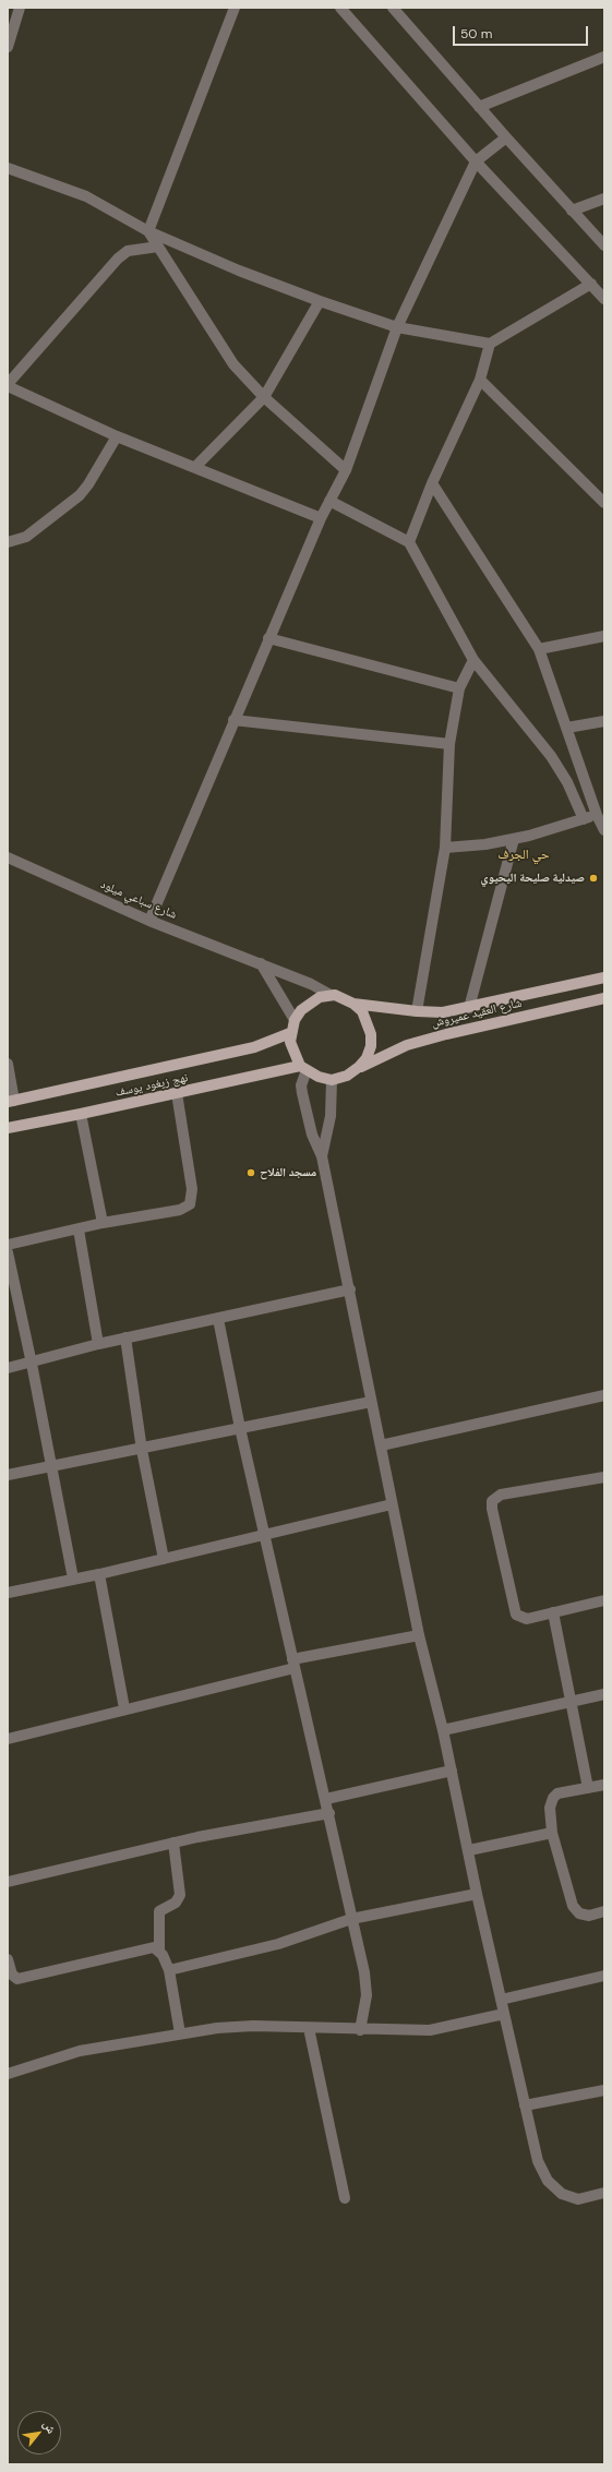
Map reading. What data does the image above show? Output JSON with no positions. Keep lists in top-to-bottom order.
{
  "streets": {
    "main road": ["شارع العقيد عميروش", "نهج زيغود يوسف"],
    "street": ["شارع سباعي ميلود"]
  },
  "crossings": [
    ["شارع سباعي ميلود", "شارع العقيد عميروش"],
    ["شارع سباعي ميلود", "نهج زيغود يوسف"],
    ["شارع العقيد عميروش", "نهج زيغود يوسف"]
  ],
  "districts": ["حي الجرف"],
  "places": ["صيدلية صليحة اليحيوي", "مسجد الفلاح"],
  "scale_bar": "50 m",
  "north": "top right"
}
